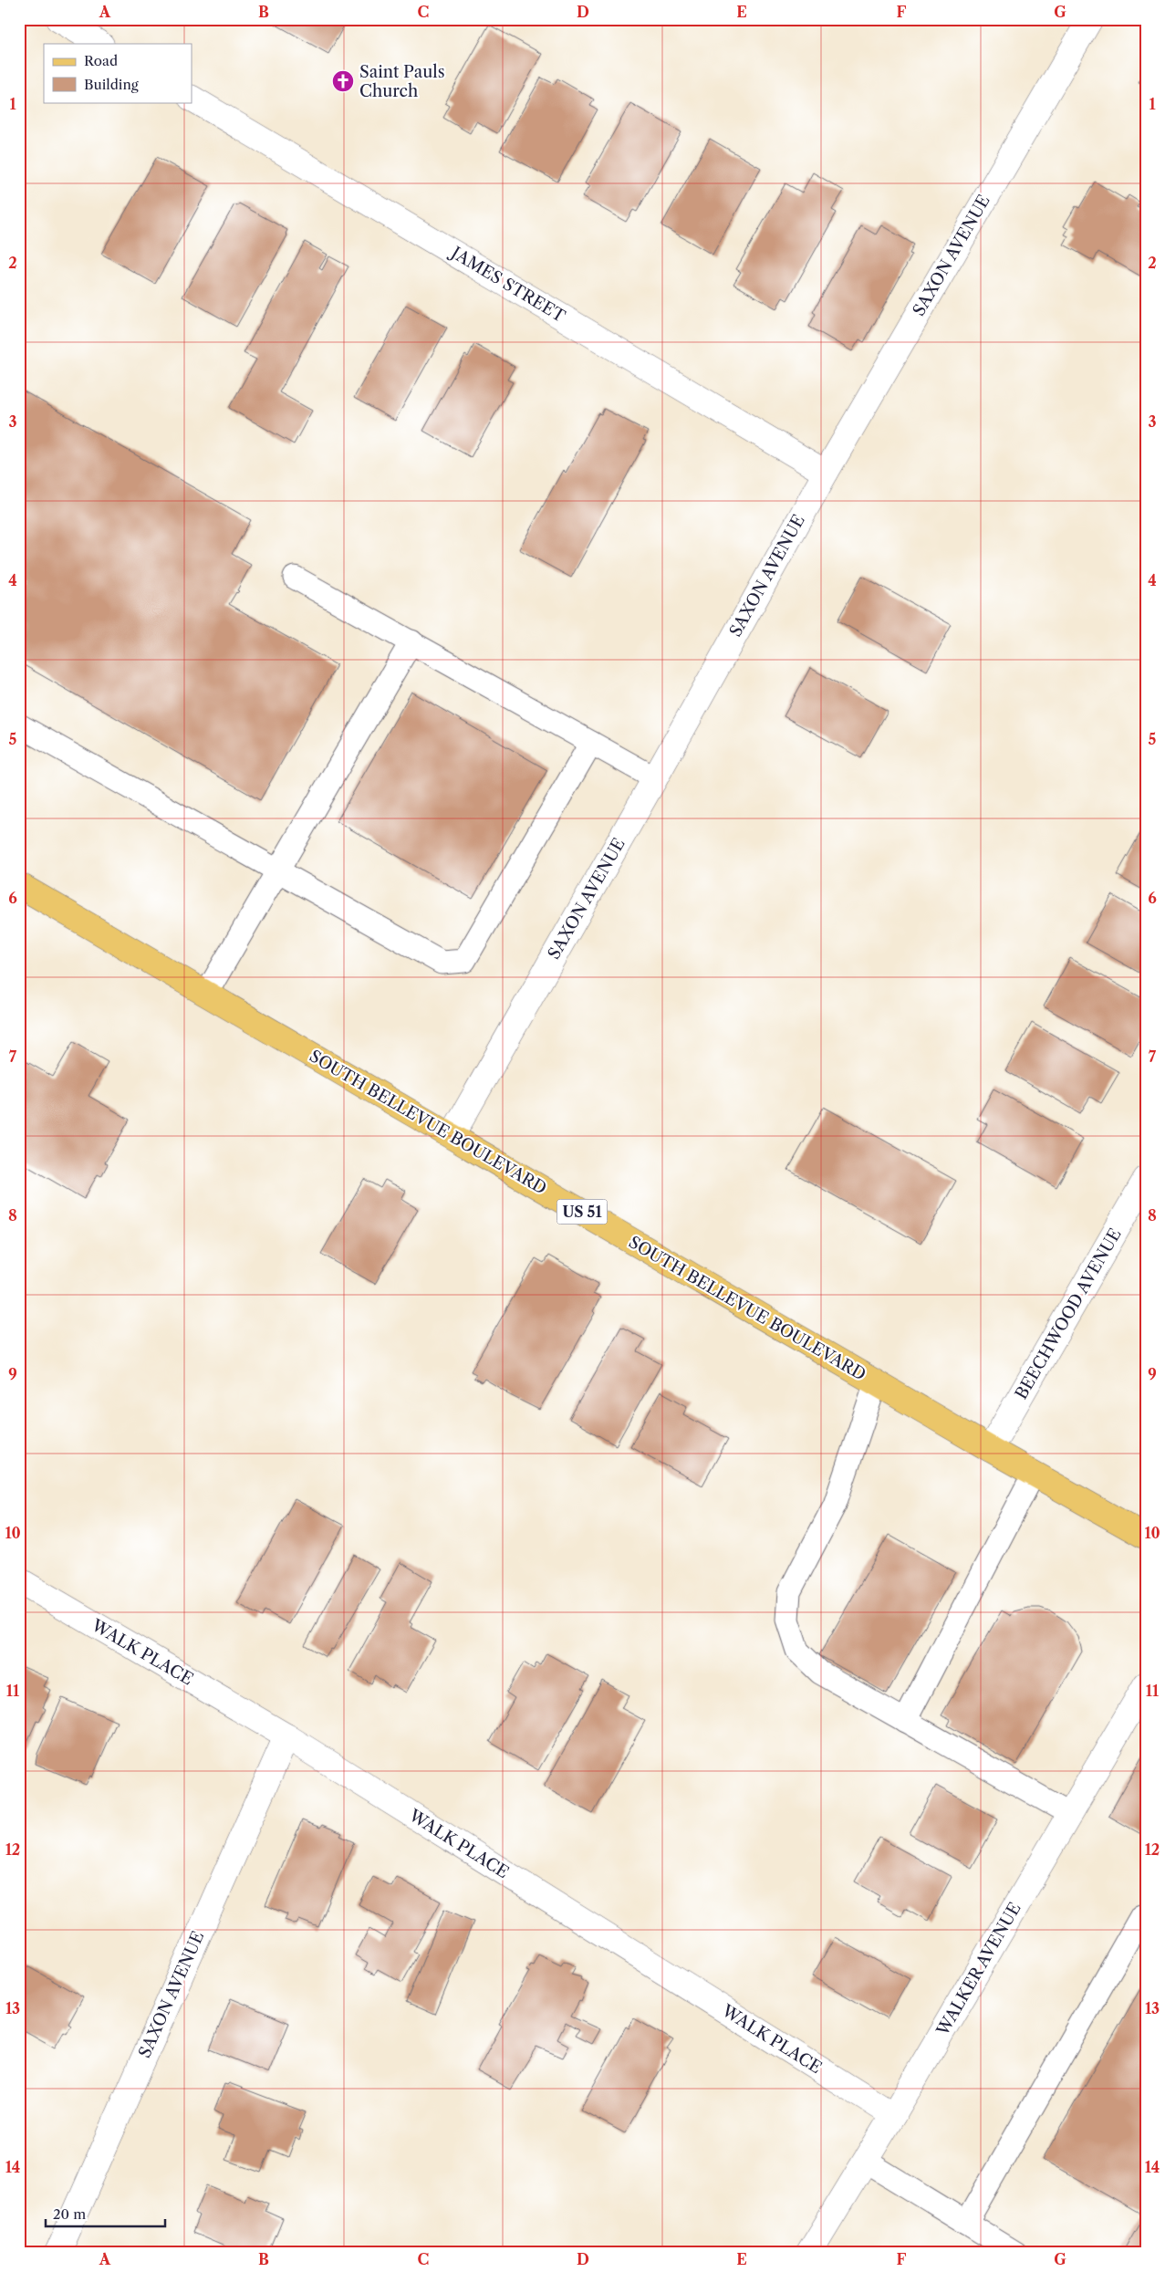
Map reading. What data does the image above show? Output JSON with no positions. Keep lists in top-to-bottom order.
{
  "streets": {
    "main road": ["SOUTH BELLEVUE BOULEVARD", "US 51"],
    "street": [
      "SAXON AVENUE",
      "JAMES STREET",
      "BEECHWOOD AVENUE",
      "WALK PLACE",
      "WALKER AVENUE"
    ]
  },
  "crossings": [
    ["SAXON AVENUE", "JAMES STREET"],
    ["SAXON AVENUE", "SOUTH BELLEVUE BOULEVARD"],
    ["SAXON AVENUE", "WALK PLACE"],
    ["SOUTH BELLEVUE BOULEVARD", "BEECHWOOD AVENUE"],
    ["WALK PLACE", "WALKER AVENUE"]
  ],
  "places": {
    "church": ["Saint Pauls Church"]
  },
  "legend": ["Road", "Building"],
  "scale_bar": "20 m",
  "grid": {
    "columns": [
      "A",
      "B",
      "C",
      "D",
      "E",
      "F",
      "G"
    ],
    "rows": [
      "1",
      "2",
      "3",
      "4",
      "5",
      "6",
      "7",
      "8",
      "9",
      "10",
      "11",
      "12",
      "13",
      "14"
    ]
  }
}
